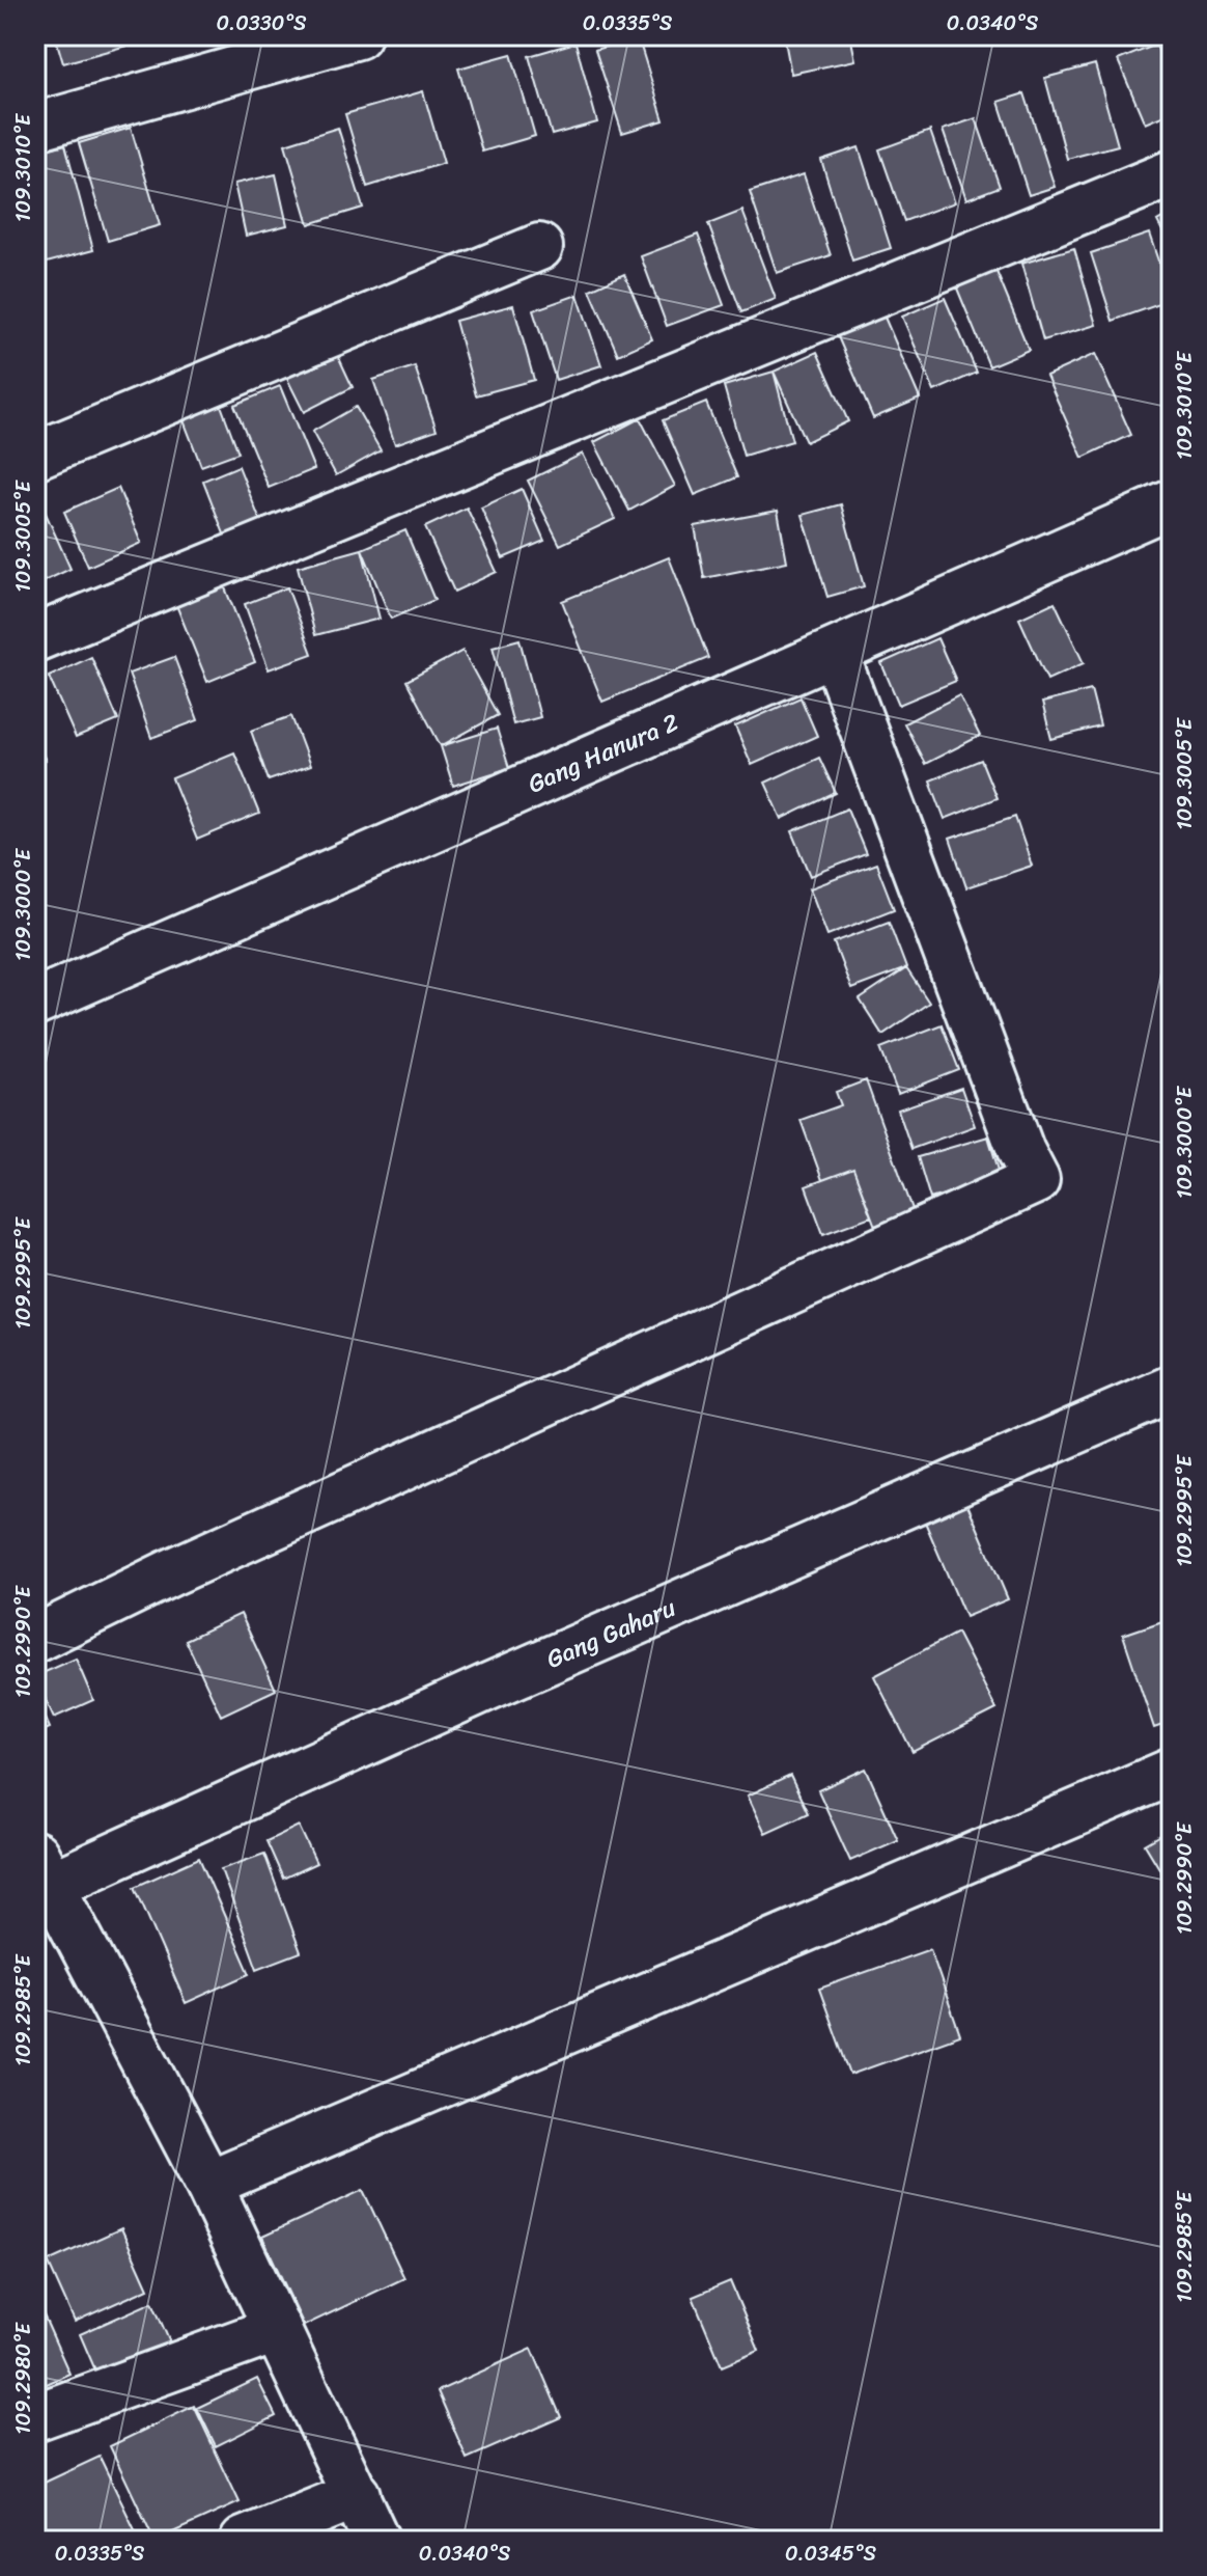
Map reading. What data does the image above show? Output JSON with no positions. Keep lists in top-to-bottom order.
{
  "streets": {
    "street": ["Gang Hanura 2", "Gang Gaharu"]
  },
  "coordinates": [
    "0.0330°S",
    "0.0335°S",
    "0.0340°S",
    "109.3010°E",
    "109.3005°E",
    "109.3000°E",
    "109.2995°E",
    "109.2990°E",
    "109.2985°E",
    "109.2980°E",
    "0.0345°S"
  ]
}
